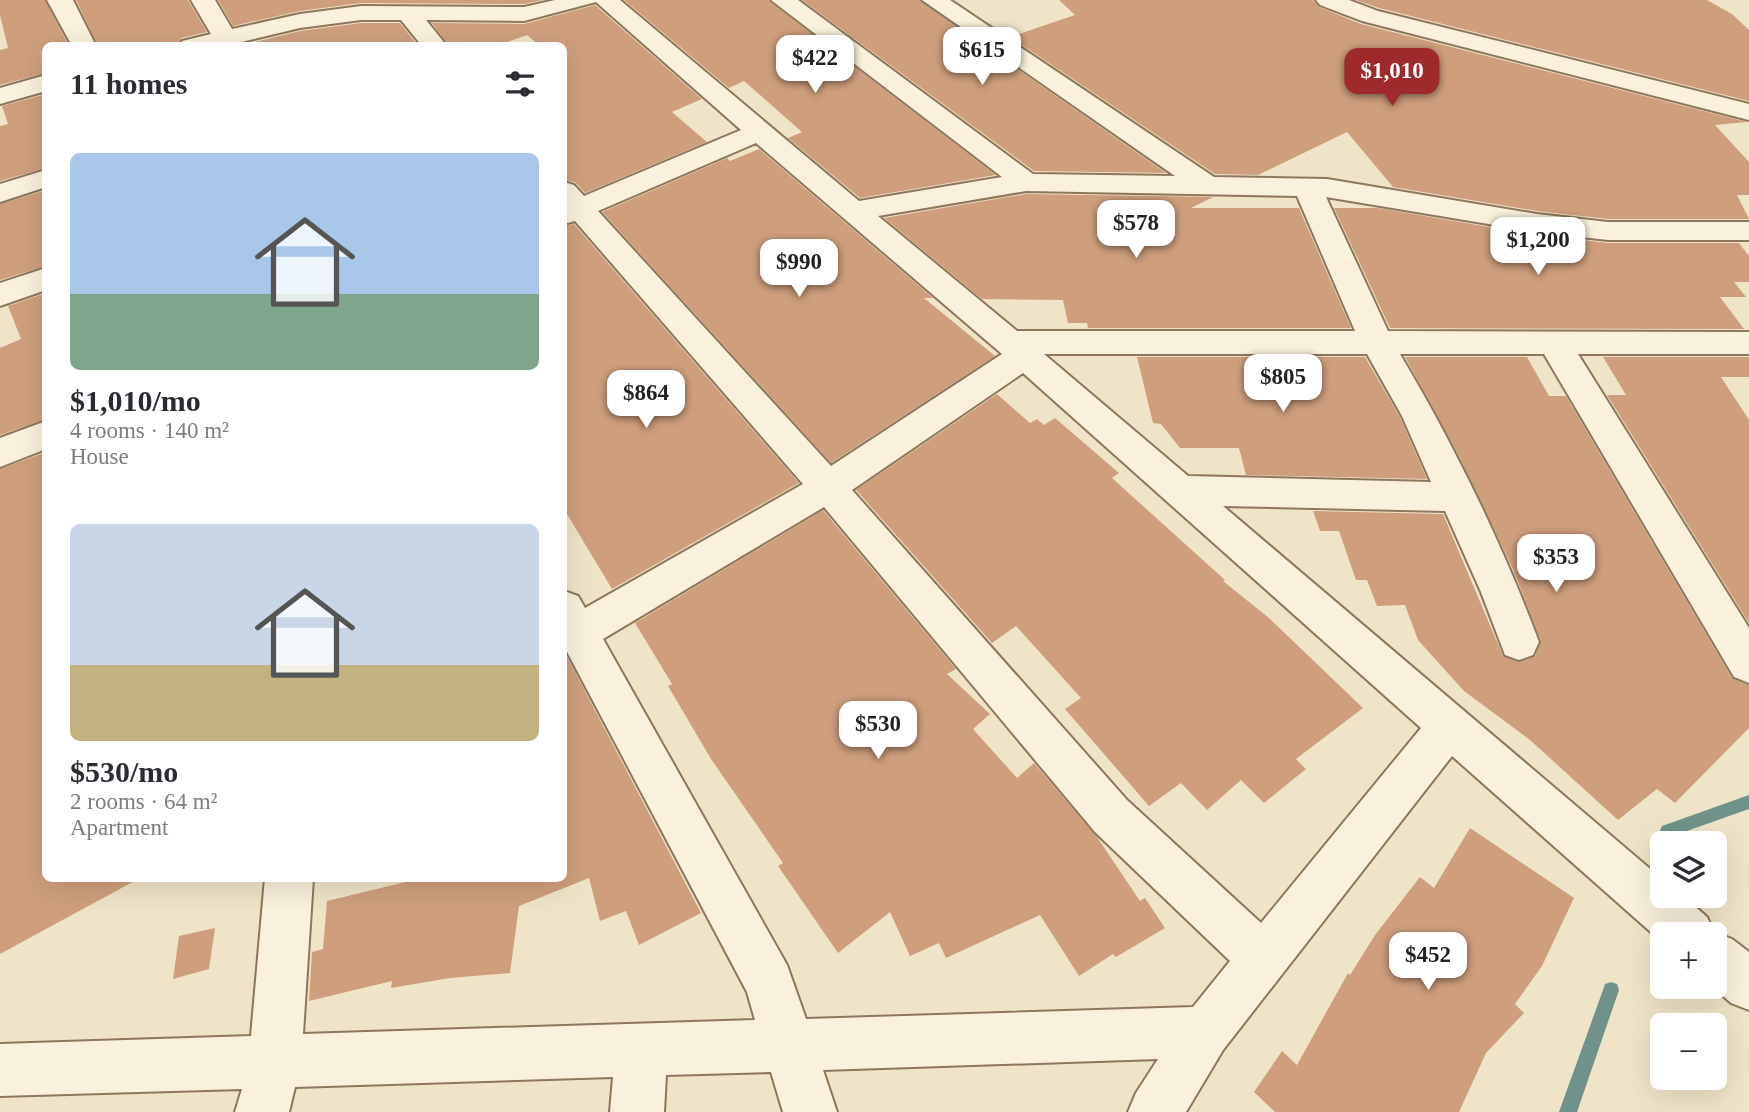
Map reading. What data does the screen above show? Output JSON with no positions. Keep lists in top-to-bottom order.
{
  "page": {
    "price": [
      "$615",
      "$422",
      "$1,010",
      "$578",
      "$1,200",
      "$990",
      "$805",
      "$864",
      "$353",
      "$530",
      "$452"
    ],
    "heading": "11 homes",
    "list": [
      {
        "name": "$1,010/mo",
        "note": "4 rooms · 140 m² · House"
      },
      {
        "name": "$530/mo",
        "note": "2 rooms · 64 m² · Apartment"
      }
    ],
    "map_buttons": ["+", "−"]
  }
}
